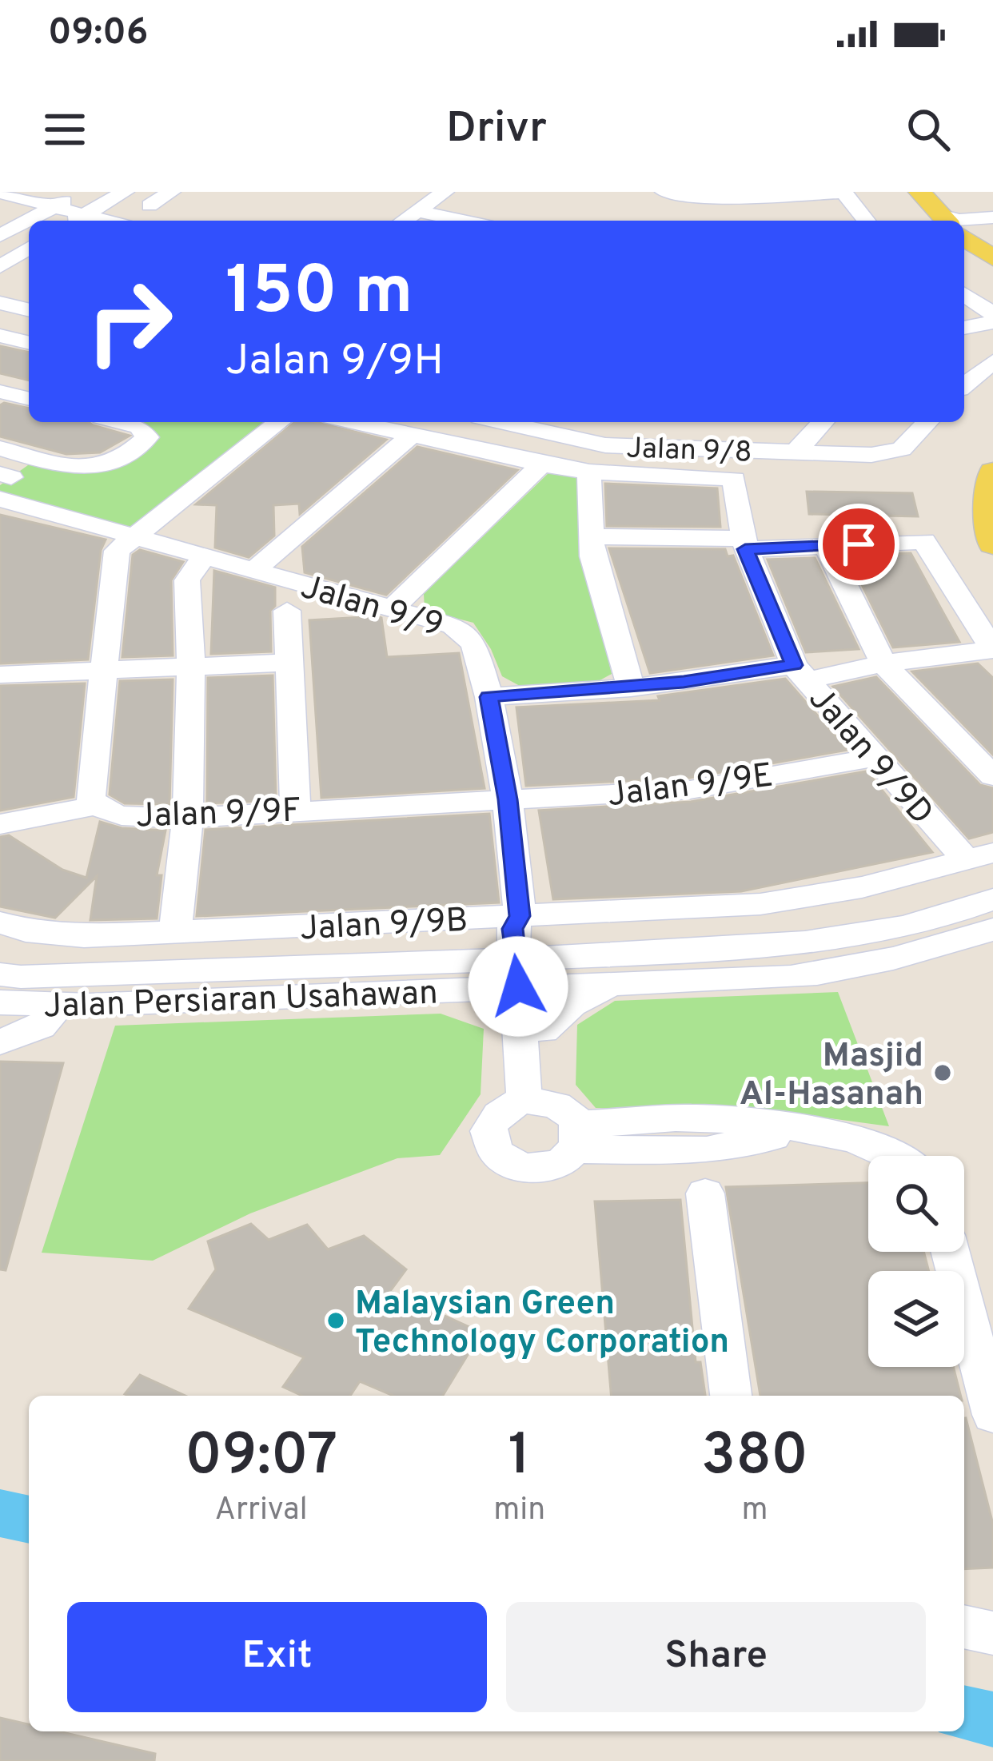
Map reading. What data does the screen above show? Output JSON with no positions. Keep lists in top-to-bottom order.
{
  "streets": {
    "street": [
      "Jalan 9/8",
      "Jalan 9/9",
      "Jalan 9/9D",
      "Jalan 9/9E",
      "Jalan 9/9F",
      "Jalan 9/9B",
      "Jalan Persiaran Usahawan"
    ]
  },
  "crossings": [
    ["Jalan 9/9", "Jalan 9/9E"],
    ["Jalan 9/9", "Jalan 9/9F"],
    ["Jalan 9/9", "Jalan 9/9B"],
    ["Jalan 9/9", "Jalan Persiaran Usahawan"],
    ["Jalan 9/9D", "Jalan 9/9E"],
    ["Jalan 9/9D", "Jalan 9/9B"],
    ["Jalan 9/9E", "Jalan 9/9F"],
    ["Jalan 9/9B", "Jalan Persiaran Usahawan"]
  ],
  "places": ["Masjid Al-Hasanah", "Malaysian Green Technology Corporation"],
  "page": {
    "status": "09:06",
    "header": "Drivr",
    "turn": ["150 m", "Jalan 9/9H"],
    "eta": [
      "09:07",
      "Arrival",
      "1",
      "min",
      "380",
      "m"
    ],
    "buttons": ["Exit", "Share"]
  }
}
